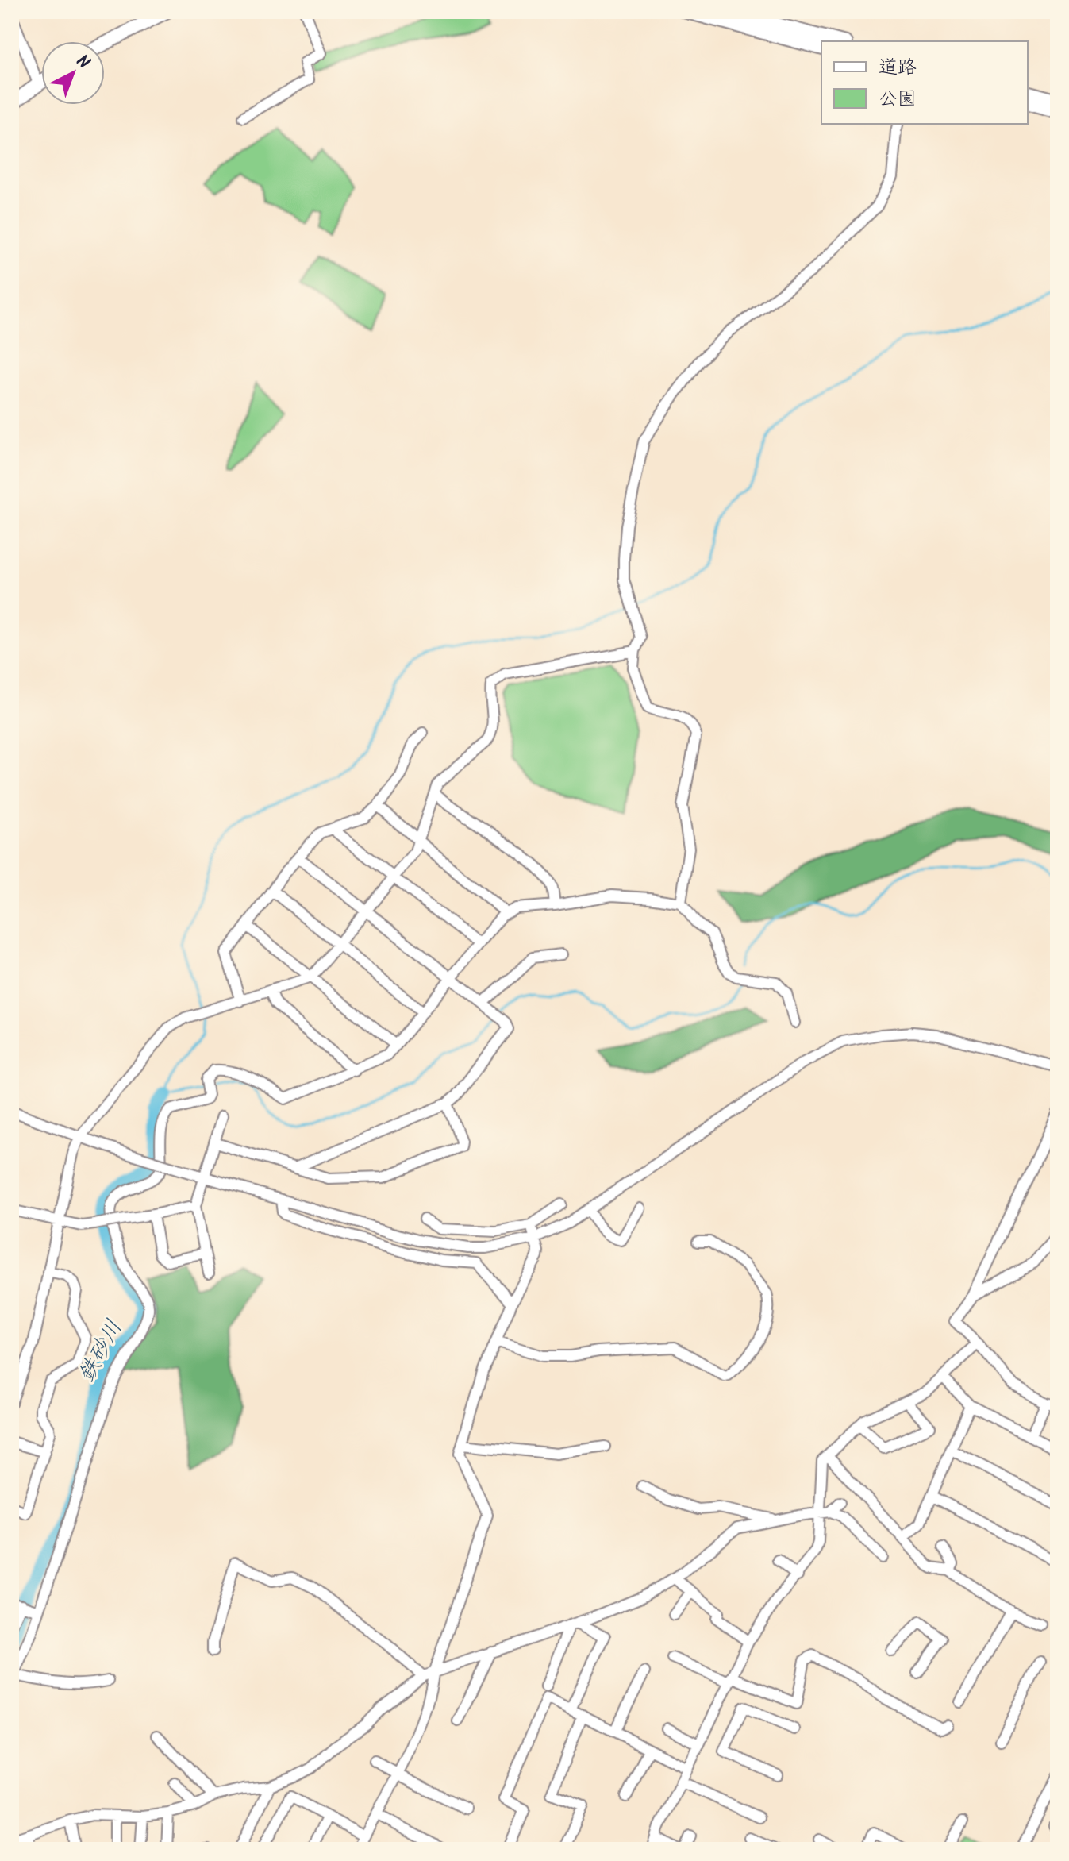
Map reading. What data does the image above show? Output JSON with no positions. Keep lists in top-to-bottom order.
{
  "water": ["鉄砂川"],
  "legend": ["道路", "公園"],
  "north": "top right"
}
